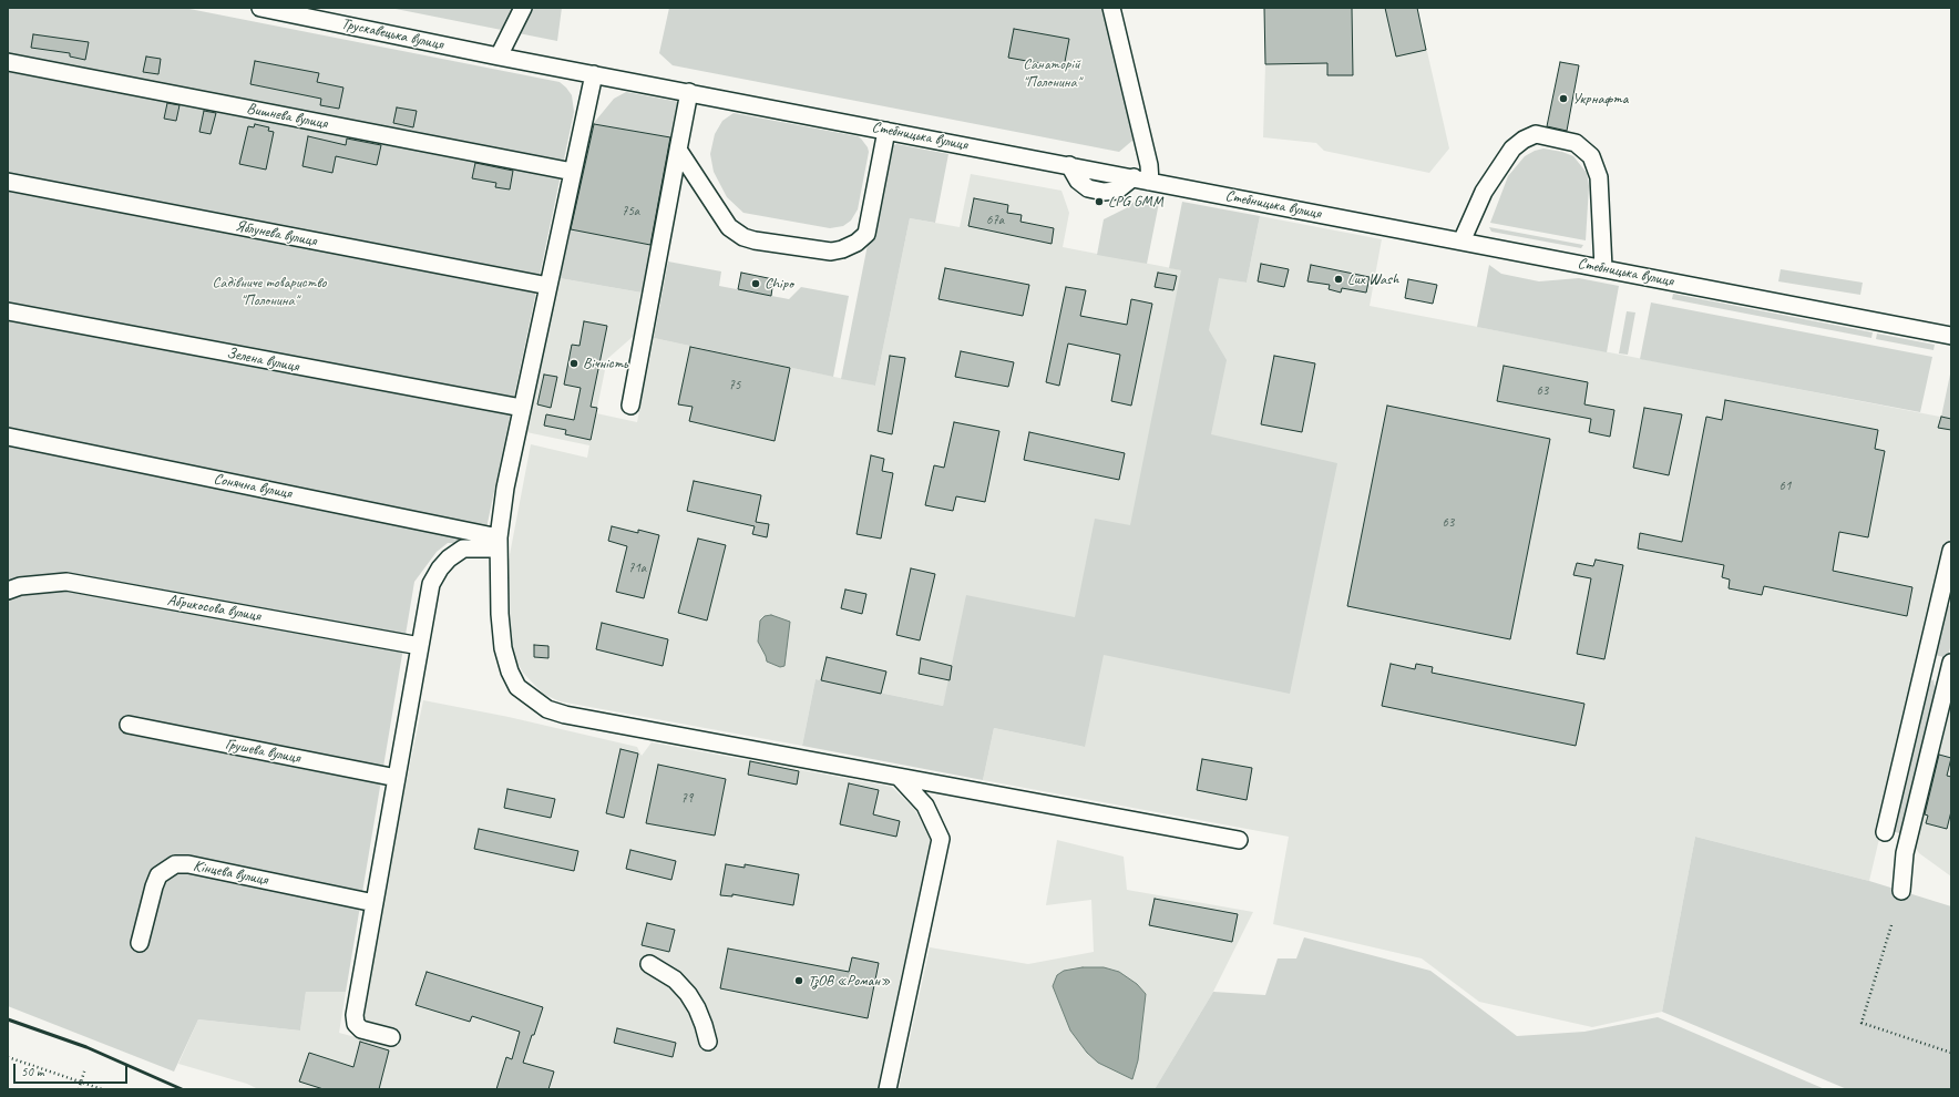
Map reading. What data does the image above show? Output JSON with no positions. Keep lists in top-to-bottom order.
{
  "streets": {
    "street": [
      "Трускавецька вулиця",
      "Вишнева вулиця",
      "Стебницька вулиця",
      "Яблунева вулиця",
      "Зелена вулиця",
      "Сонячна вулиця",
      "Абрикосова вулиця",
      "Грушева вулиця",
      "Кінцева вулиця"
    ]
  },
  "crossings": [
    ["Трускавецька вулиця", "Стебницька вулиця"]
  ],
  "parks": ["Санаторій \"Полонина\"", "Садівниче товариство \"Полонина\""],
  "places": [
    "Укрнафта",
    "LPG GMM",
    "Lux Wash",
    "Chipo",
    "Вічність",
    "ТзОВ «Роман»"
  ],
  "house_numbers": [
    "75а",
    "67а",
    "75",
    "63",
    "61",
    "63",
    "71а",
    "79"
  ],
  "scale_bar": "50 m"
}
